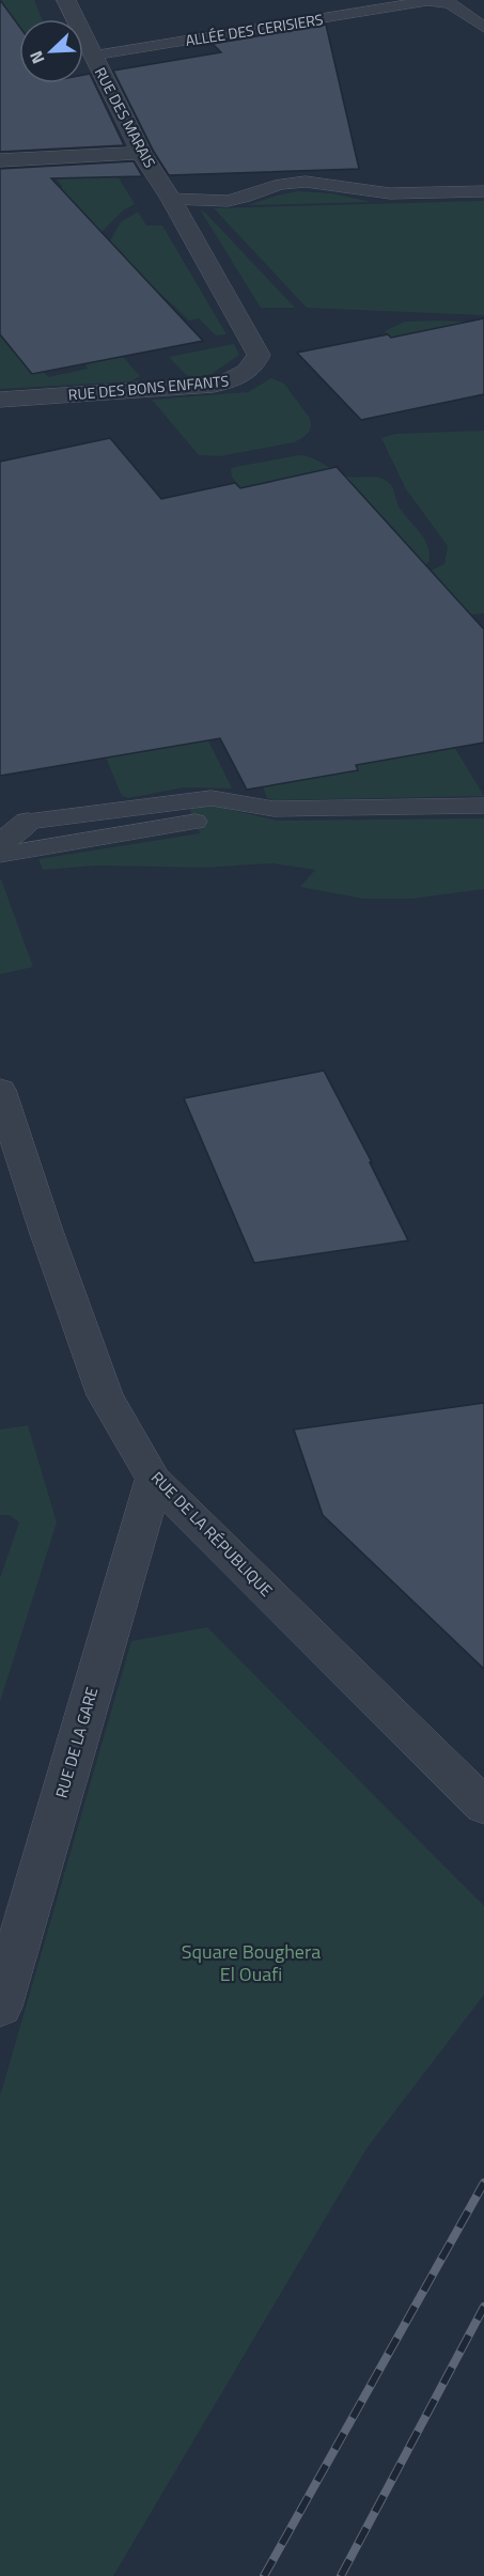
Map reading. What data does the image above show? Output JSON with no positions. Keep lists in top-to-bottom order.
{
  "streets": {
    "street": [
      "RUE DES MARAIS",
      "RUE DES BONS ENFANTS",
      "RUE DE LA RÉPUBLIQUE",
      "RUE DE LA GARE"
    ],
    "lane": ["ALLÉE DES CERISIERS"]
  },
  "crossings": [
    ["ALLÉE DES CERISIERS", "RUE DES MARAIS"],
    ["RUE DES MARAIS", "RUE DES BONS ENFANTS"],
    ["RUE DE LA RÉPUBLIQUE", "RUE DE LA GARE"]
  ],
  "parks": ["Square Boughera El Ouafi"],
  "north": "bottom left"
}
